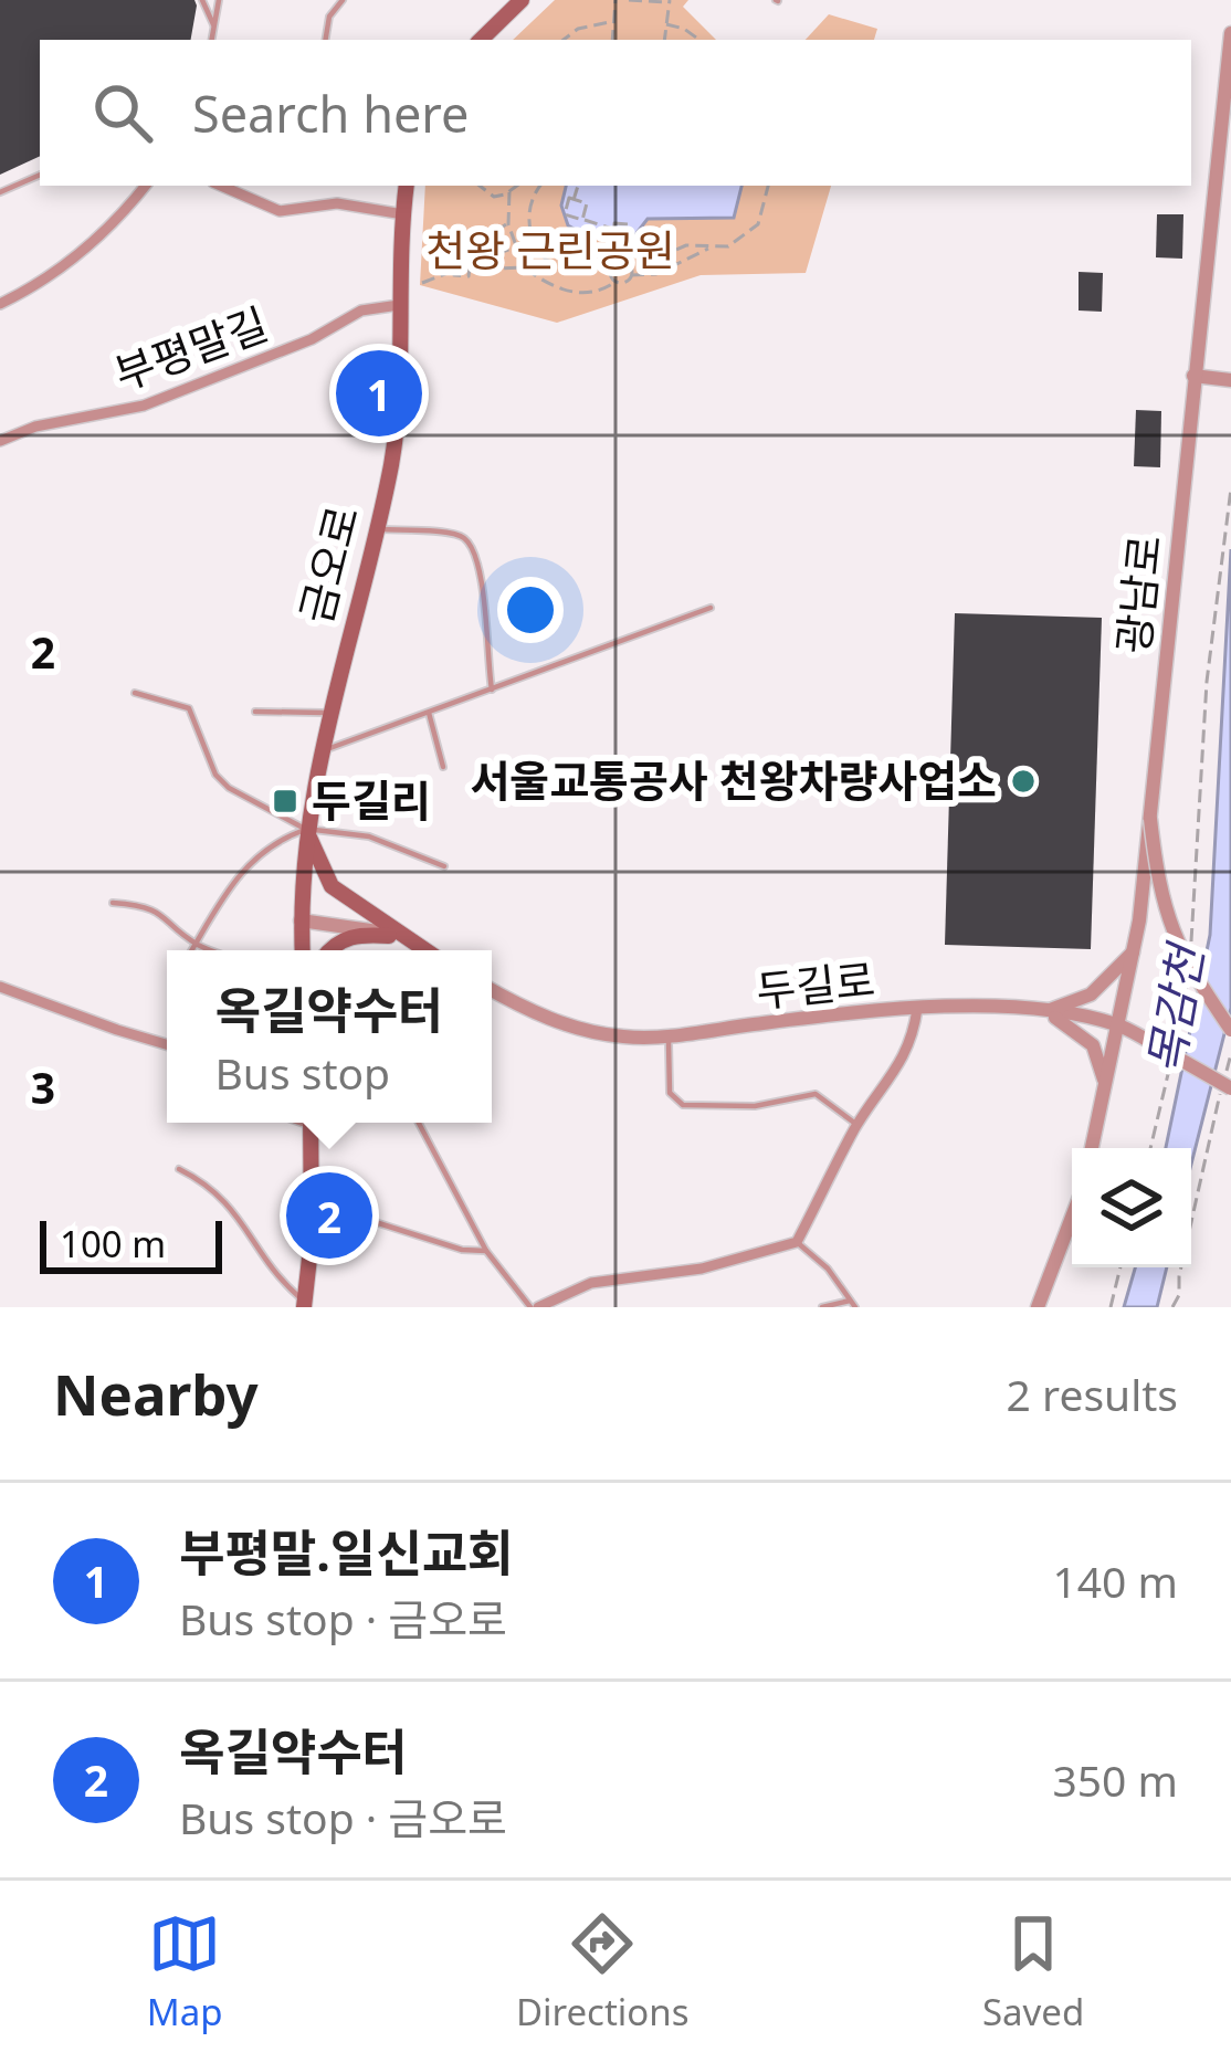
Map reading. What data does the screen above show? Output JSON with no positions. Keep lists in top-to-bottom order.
{
  "streets": {
    "main road": ["금오로"],
    "street": ["부평말길", "광남로", "두길로"]
  },
  "crossings": [
    ["부평말길", "금오로"],
    ["광남로", "두길로"]
  ],
  "water": ["목감천"],
  "parks": ["천왕 근린공원"],
  "places": {
    "other": ["서울교통공사 천왕차량사업소"],
    "transit": ["두길리"]
  },
  "scale_bar": "100 m",
  "page": {
    "search": "Search here",
    "pins": ["1", "2"],
    "popup": ["옥길약수터", "Bus stop"],
    "scale": "100 m",
    "heading": ["Nearby", "2 results"],
    "list": [
      {
        "mark": "1",
        "name": "부평말.일신교회",
        "note": "Bus stop · 금오로",
        "value": "140 m"
      },
      {
        "mark": "2",
        "name": "옥길약수터",
        "note": "Bus stop · 금오로",
        "value": "350 m"
      }
    ],
    "nav": ["Map", "Directions", "Saved"]
  },
  "grid": {
    "rows": ["2", "3"]
  }
}
